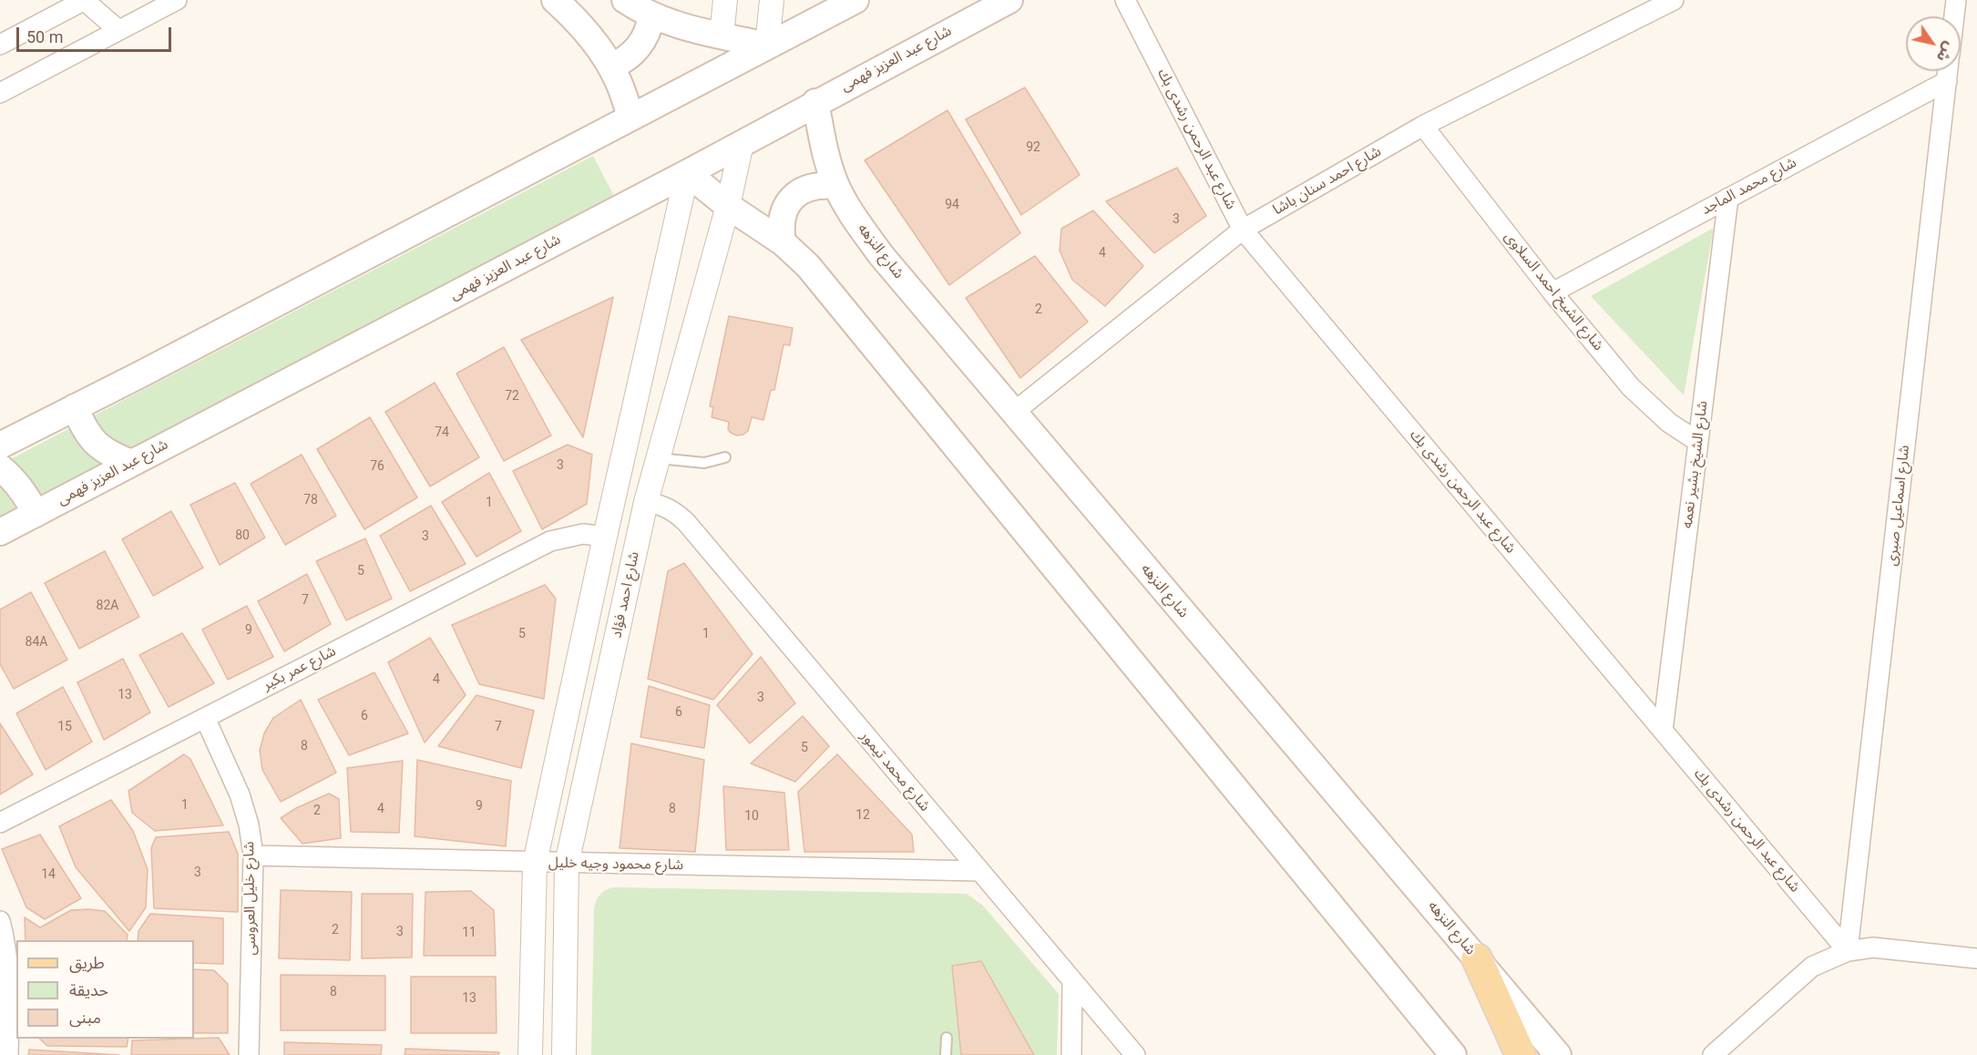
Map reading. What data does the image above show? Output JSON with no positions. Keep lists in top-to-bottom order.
{
  "streets": {
    "main road": ["شارع عبد العزيز فهمى", "شارع النزهه"],
    "street": [
      "شارع عبد الرحمن رشدى بك",
      "شارع احمد سنان باشا",
      "شارع محمد الماجد",
      "شارع الشيخ احمد السلاوى",
      "شارع الشيخ بشير نعمه",
      "شارع اسماعيل صبرى",
      "شارع احمد فؤاد",
      "شارع عمر بكير",
      "شارع محمد تيمور",
      "شارع محمود وجيه خليل",
      "شارع خليل العروسى"
    ]
  },
  "crossings": [
    ["شارع عبد العزيز فهمى", "شارع النزهه"],
    ["شارع عبد العزيز فهمى", "شارع احمد فؤاد"],
    ["شارع عبد الرحمن رشدى بك", "شارع احمد سنان باشا"],
    ["شارع عبد الرحمن رشدى بك", "شارع الشيخ بشير نعمه"],
    ["شارع عبد الرحمن رشدى بك", "شارع اسماعيل صبرى"],
    ["شارع احمد سنان باشا", "شارع النزهه"],
    ["شارع احمد سنان باشا", "شارع الشيخ احمد السلاوى"],
    ["شارع محمد الماجد", "شارع الشيخ احمد السلاوى"],
    ["شارع محمد الماجد", "شارع الشيخ بشير نعمه"],
    ["شارع محمد الماجد", "شارع اسماعيل صبرى"],
    ["شارع الشيخ احمد السلاوى", "شارع الشيخ بشير نعمه"],
    ["شارع احمد فؤاد", "شارع محمد تيمور"],
    ["شارع احمد فؤاد", "شارع محمود وجيه خليل"],
    ["شارع عمر بكير", "شارع خليل العروسى"],
    ["شارع محمد تيمور", "شارع محمود وجيه خليل"],
    ["شارع محمود وجيه خليل", "شارع خليل العروسى"]
  ],
  "house_numbers": [
    "92",
    "94",
    "3",
    "4",
    "2",
    "72",
    "74",
    "3",
    "76",
    "78",
    "1",
    "80",
    "3",
    "5",
    "7",
    "82A",
    "9",
    "5",
    "1",
    "84A",
    "4",
    "13",
    "3",
    "6",
    "6",
    "15",
    "7",
    "8",
    "5",
    "1",
    "9",
    "4",
    "8",
    "2",
    "12",
    "10",
    "3",
    "14",
    "2",
    "3",
    "11",
    "8",
    "13"
  ],
  "legend": ["طريق", "حديقة", "مبنى"],
  "scale_bar": "50 m",
  "north": "bottom right"
}
